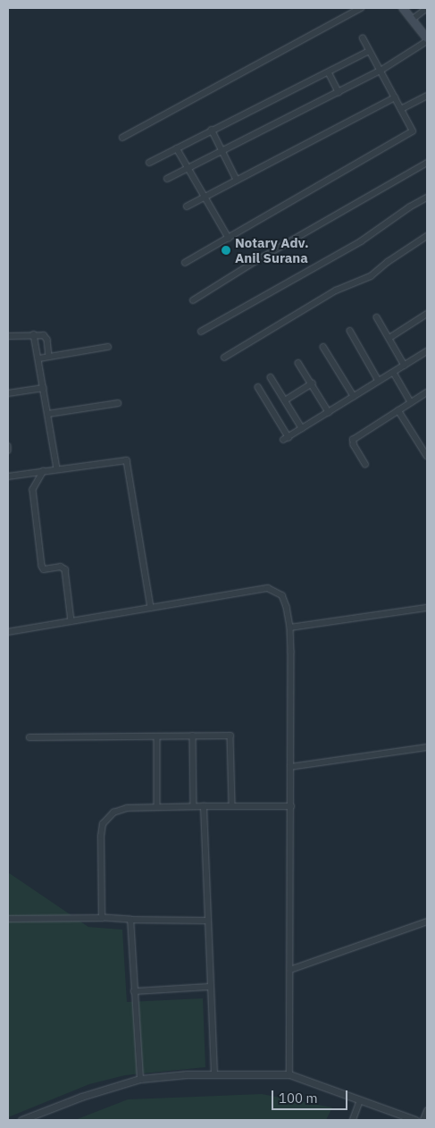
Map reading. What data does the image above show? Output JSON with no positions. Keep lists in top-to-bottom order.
{
  "places": ["Notary Adv. Anil Surana"],
  "scale_bar": "100 m"
}
